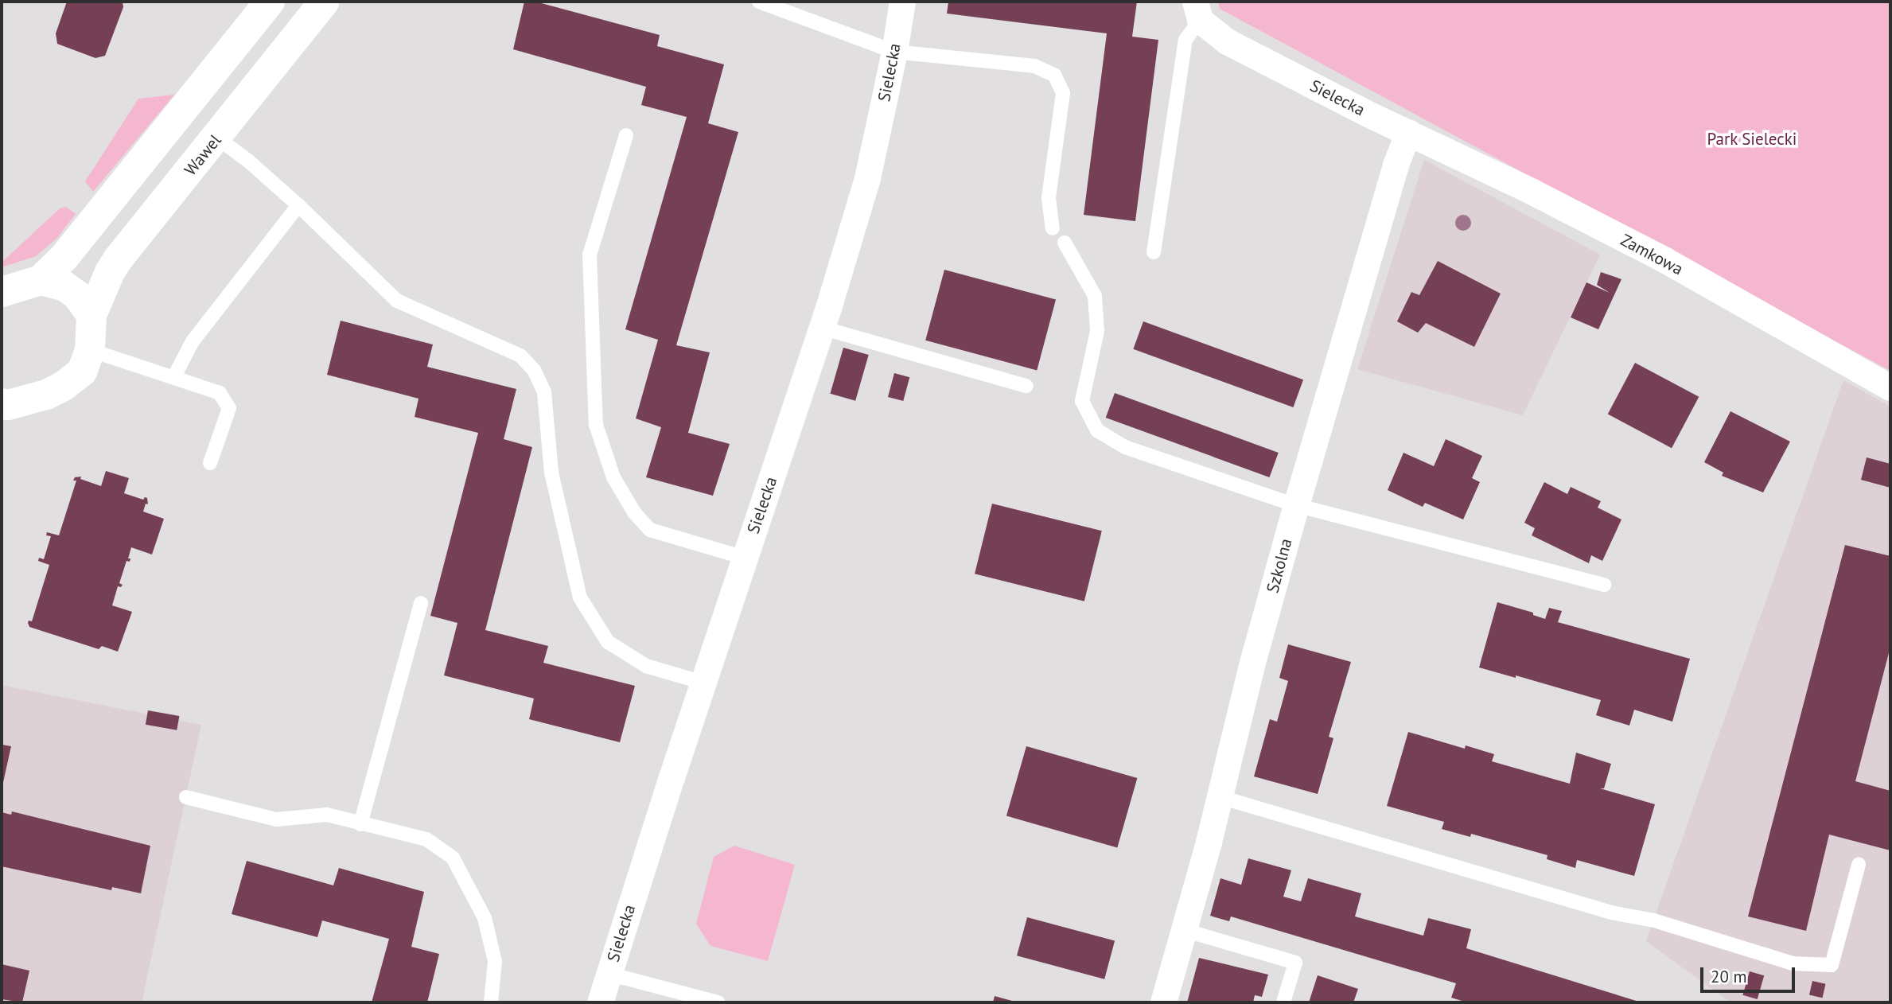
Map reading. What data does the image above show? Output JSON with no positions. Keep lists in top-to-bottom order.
{
  "streets": {
    "street": [
      "Sielecka",
      "Wawel",
      "Zamkowa",
      "Szkolna"
    ]
  },
  "crossings": [
    ["Sielecka", "Zamkowa"],
    ["Sielecka", "Szkolna"],
    ["Zamkowa", "Szkolna"]
  ],
  "parks": ["Park Sielecki"],
  "scale_bar": "20 m"
}
